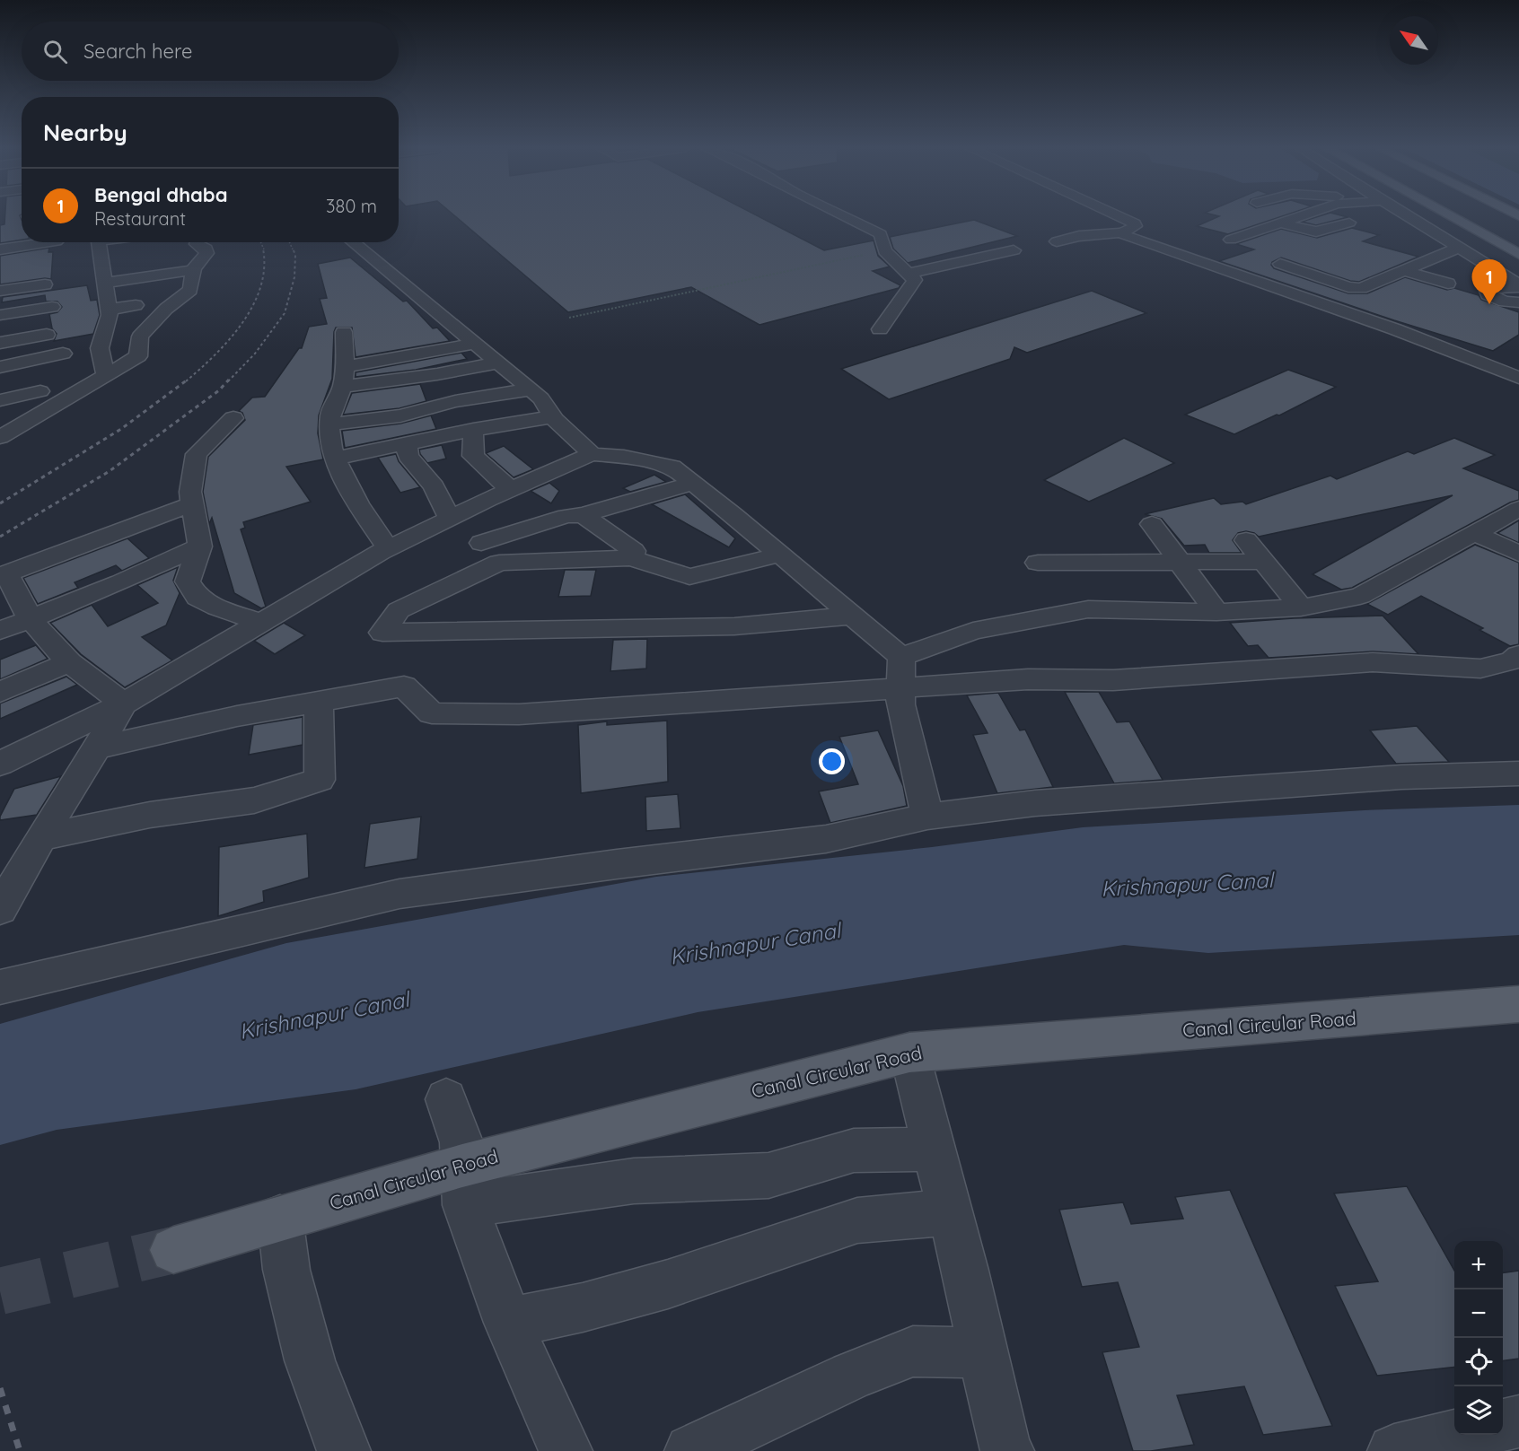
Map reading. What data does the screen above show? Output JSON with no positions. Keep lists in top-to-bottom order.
{
  "streets": {
    "main road": ["Canal Circular Road"]
  },
  "water": ["Krishnapur Canal"],
  "north": "top left",
  "page": {
    "search": "Search here",
    "heading": "Nearby",
    "list": [
      {
        "mark": "1",
        "name": "Bengal dhaba",
        "note": "Restaurant",
        "value": "380 m"
      }
    ],
    "pins": "1",
    "map_buttons": ["+", "−"]
  }
}
